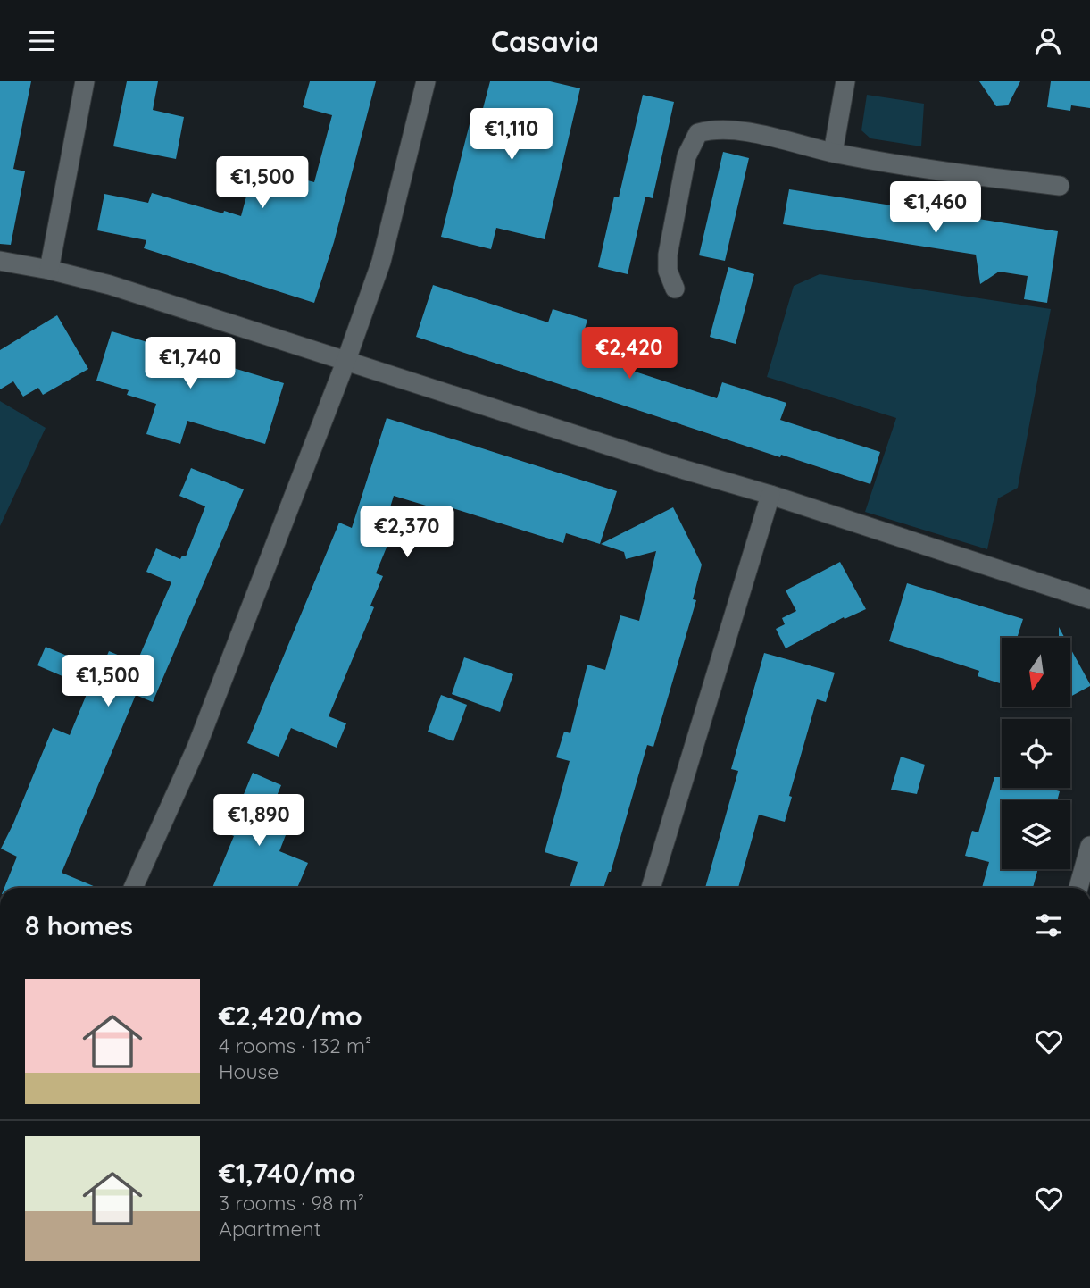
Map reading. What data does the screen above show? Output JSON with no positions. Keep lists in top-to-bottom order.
{
  "north": "bottom",
  "page": {
    "header": "Casavia",
    "price": [
      "€1,110",
      "€1,500",
      "€1,460",
      "€2,420",
      "€1,740",
      "€2,370",
      "€1,500",
      "€1,890"
    ],
    "heading": "8 homes",
    "list": [
      {
        "name": "€2,420/mo",
        "note": "4 rooms · 132 m² · House"
      },
      {
        "name": "€1,740/mo",
        "note": "3 rooms · 98 m² · Apartment"
      }
    ]
  }
}
